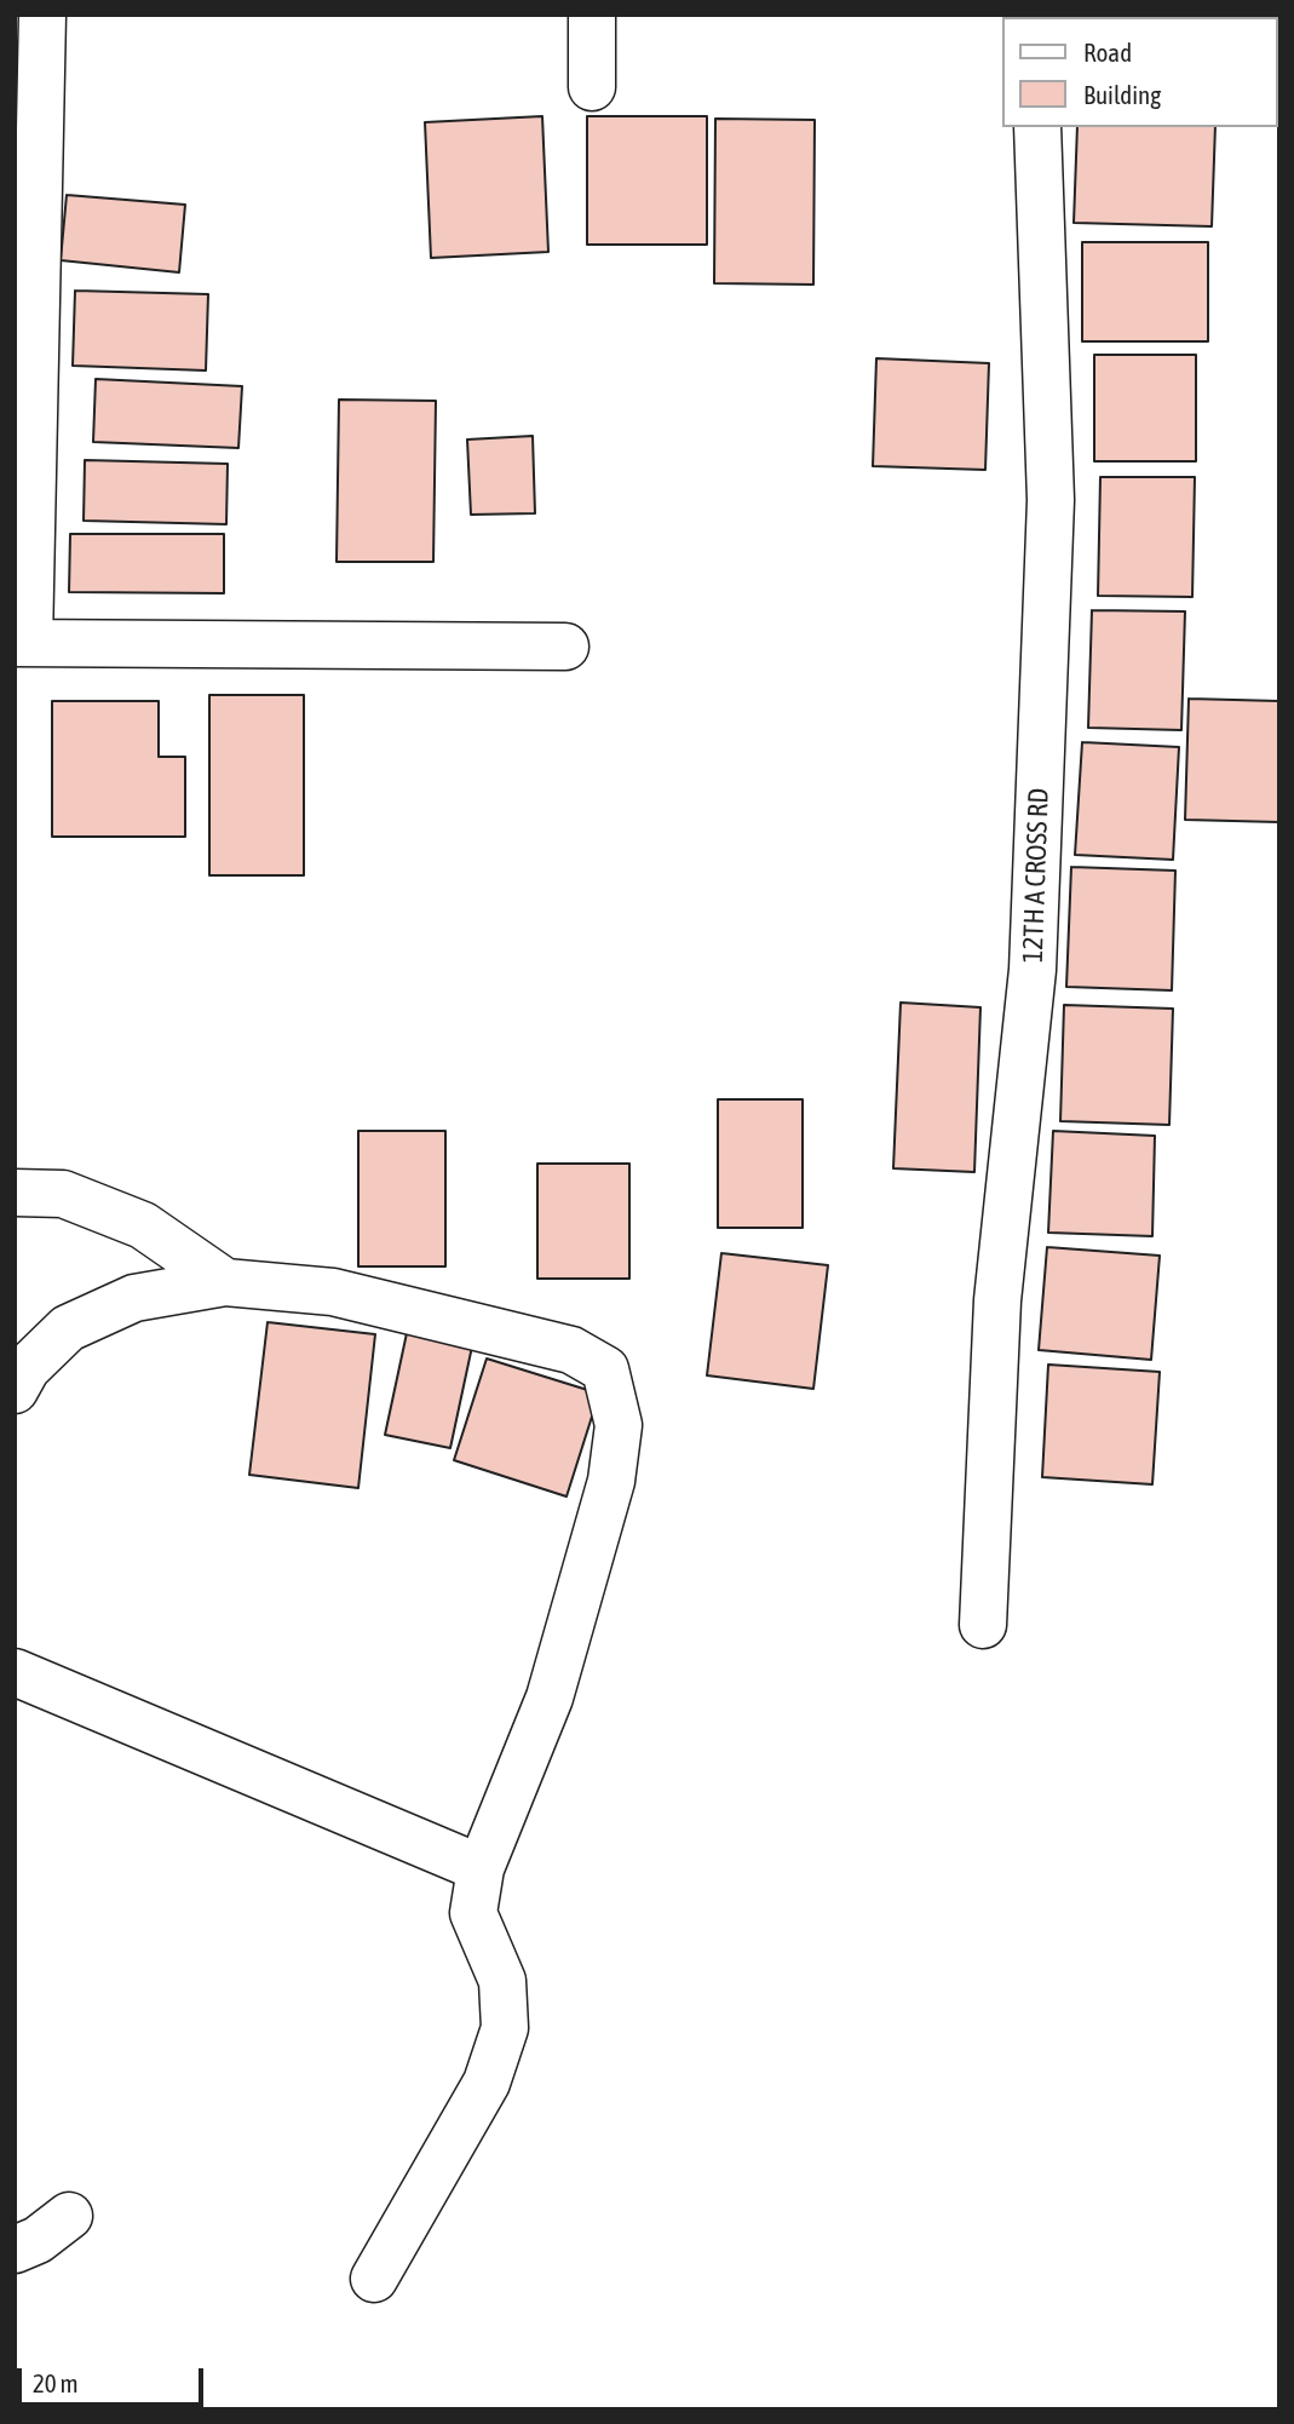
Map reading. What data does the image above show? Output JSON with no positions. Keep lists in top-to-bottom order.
{
  "streets": {
    "street": ["12TH A CROSS RD"]
  },
  "legend": ["Road", "Building"],
  "scale_bar": "20 m"
}
